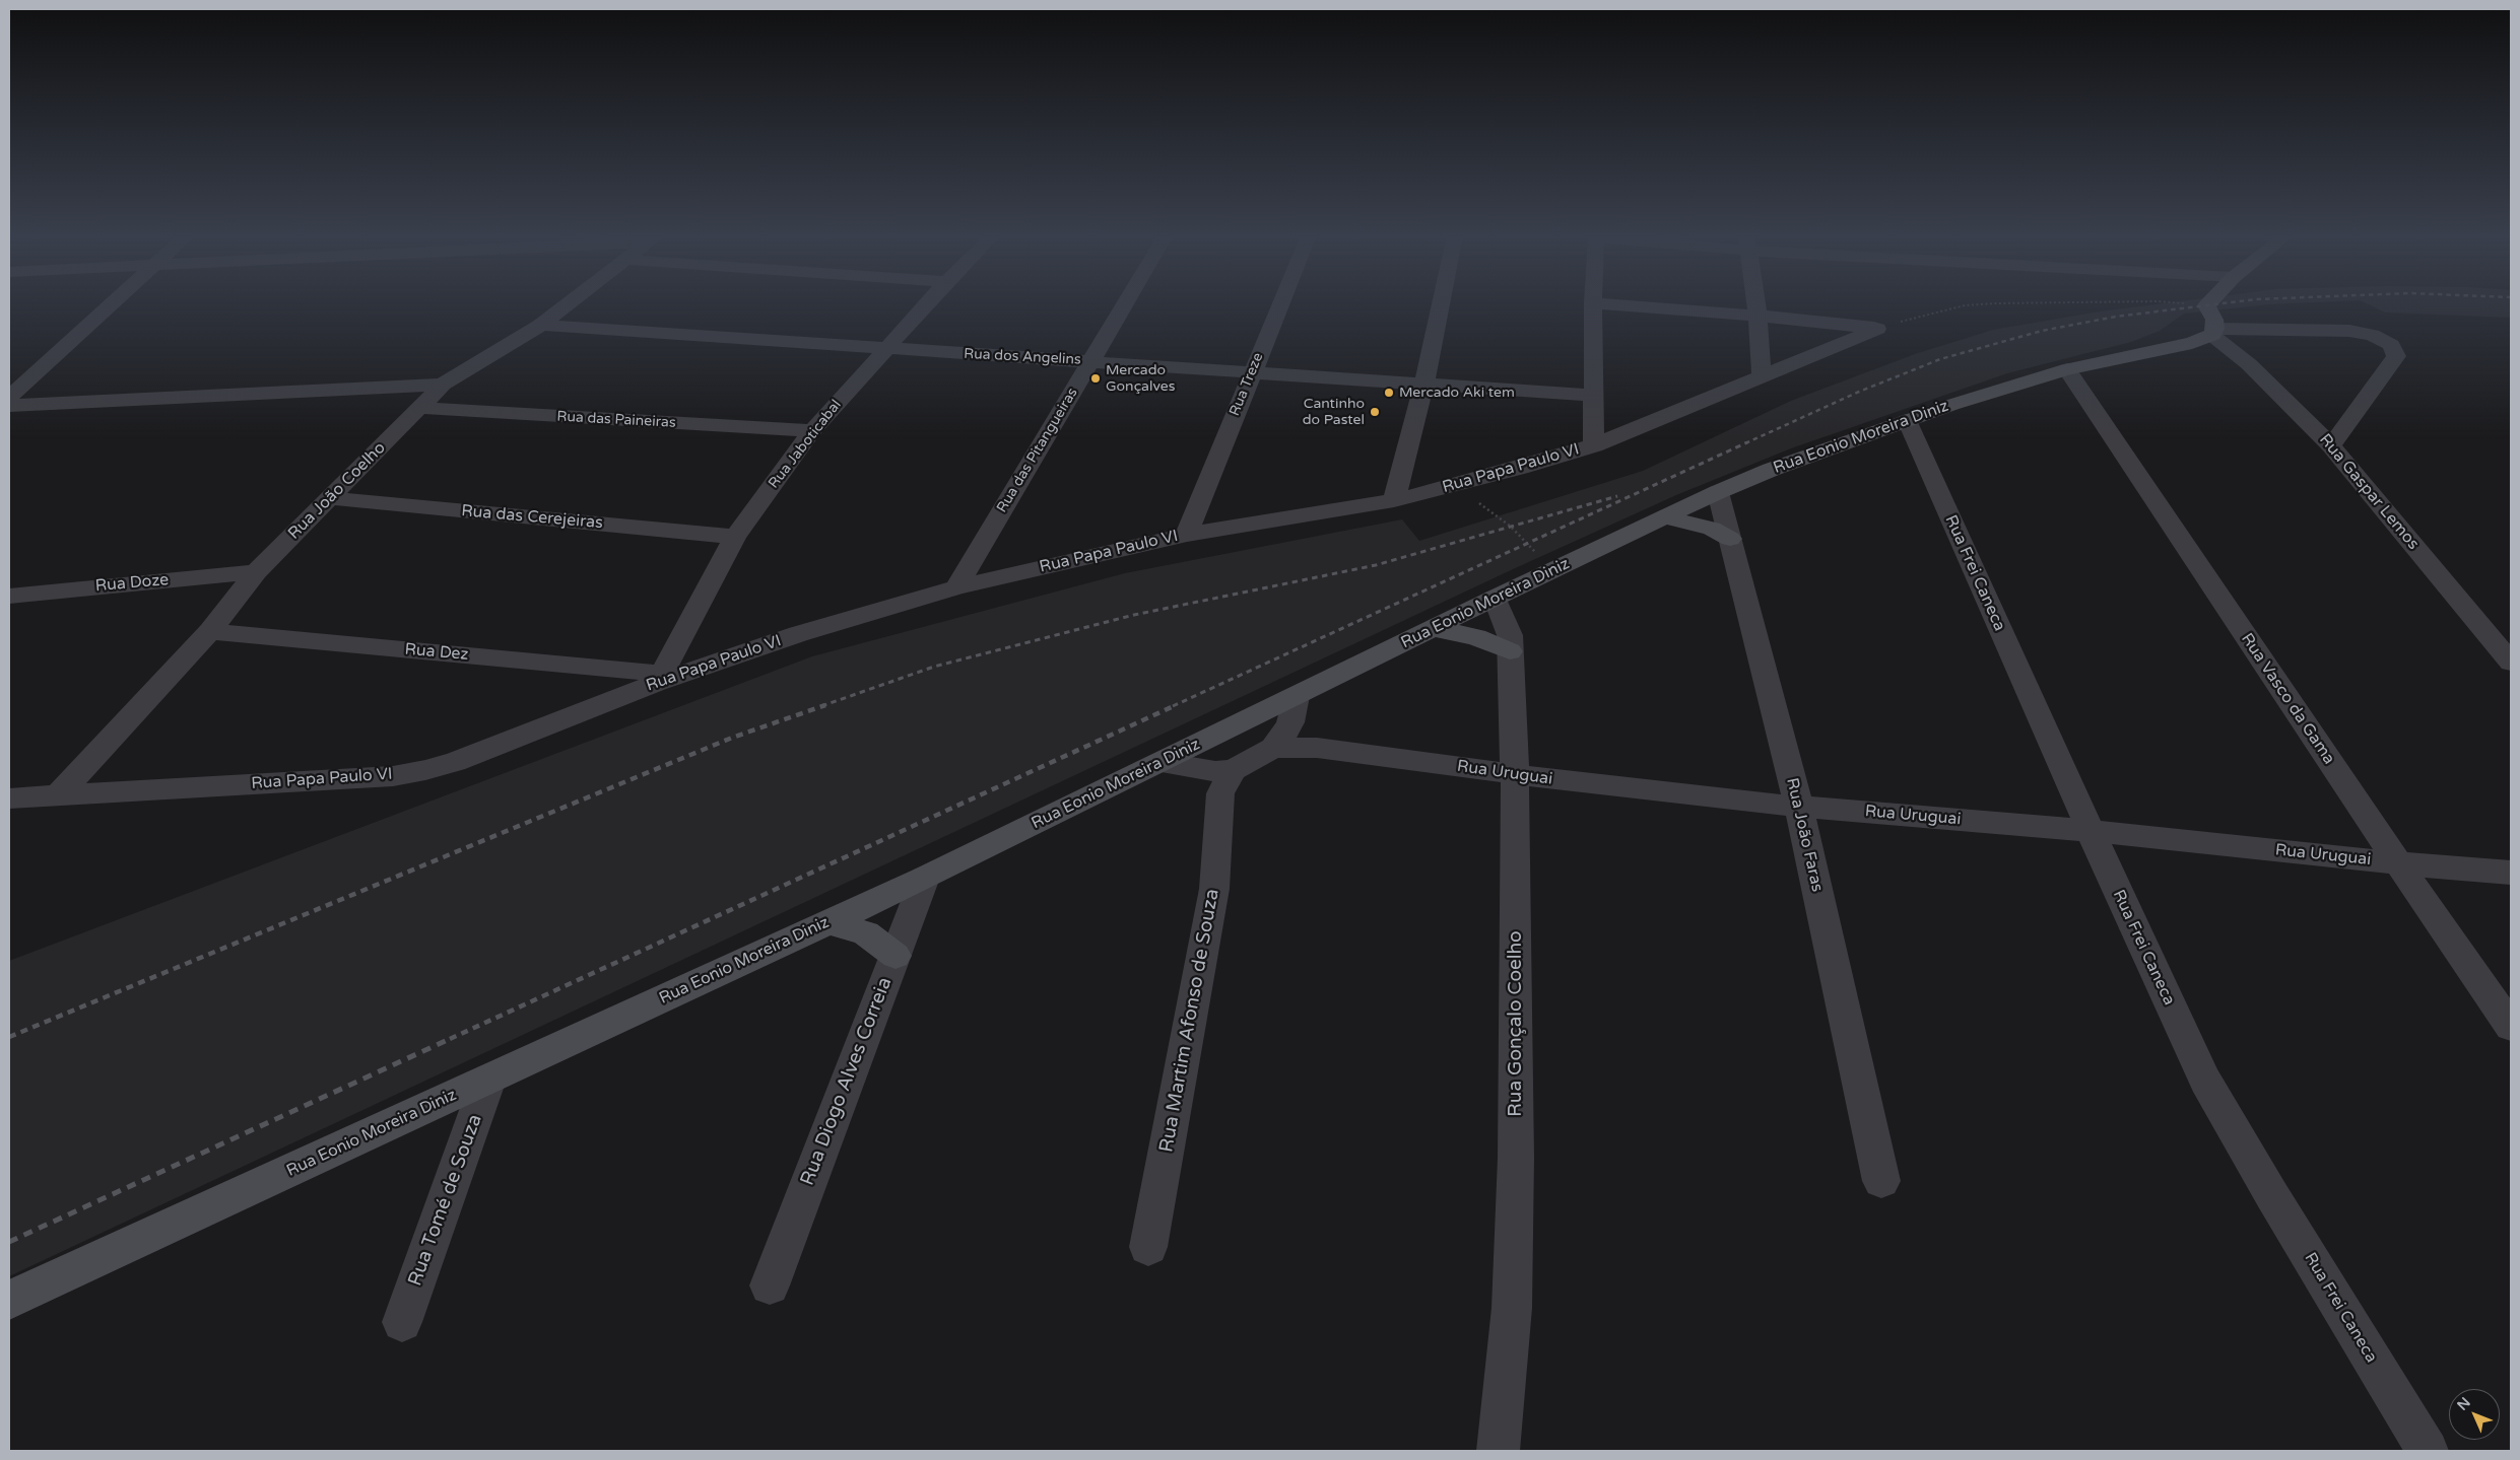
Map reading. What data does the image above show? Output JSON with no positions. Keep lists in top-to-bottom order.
{
  "streets": {
    "main road": ["Rua Eonio Moreira Diniz"],
    "street": [
      "Rua dos Angelins",
      "Rua Treze",
      "Rua das Paineiras",
      "Rua Jaboticabal",
      "Rua das Pitangueiras",
      "Rua Papa Paulo VI",
      "Rua João Coelho",
      "Rua Gaspar Lemos",
      "Rua das Cerejeiras",
      "Rua Frei Caneca",
      "Rua Doze",
      "Rua Dez",
      "Rua Vasco da Gama",
      "Rua Uruguai",
      "Rua João Faras",
      "Rua Martim Afonso de Souza",
      "Rua Gonçalo Coelho",
      "Rua Diogo Alves Correia",
      "Rua Tomé de Souza"
    ]
  },
  "crossings": [
    ["Rua dos Angelins", "Rua Treze"],
    ["Rua dos Angelins", "Rua Jaboticabal"],
    ["Rua dos Angelins", "Rua das Pitangueiras"],
    ["Rua dos Angelins", "Rua João Coelho"],
    ["Rua Treze", "Rua Papa Paulo VI"],
    ["Rua das Paineiras", "Rua Jaboticabal"],
    ["Rua das Paineiras", "Rua João Coelho"],
    ["Rua Eonio Moreira Diniz", "Rua Gaspar Lemos"],
    ["Rua Eonio Moreira Diniz", "Rua Frei Caneca"],
    ["Rua Eonio Moreira Diniz", "Rua Vasco da Gama"],
    ["Rua Eonio Moreira Diniz", "Rua João Faras"],
    ["Rua Eonio Moreira Diniz", "Rua Gonçalo Coelho"],
    ["Rua Eonio Moreira Diniz", "Rua Diogo Alves Correia"],
    ["Rua Eonio Moreira Diniz", "Rua Tomé de Souza"],
    ["Rua Jaboticabal", "Rua Papa Paulo VI"],
    ["Rua Jaboticabal", "Rua das Cerejeiras"],
    ["Rua Jaboticabal", "Rua Dez"],
    ["Rua das Pitangueiras", "Rua Papa Paulo VI"],
    ["Rua Papa Paulo VI", "Rua João Coelho"],
    ["Rua Papa Paulo VI", "Rua Dez"],
    ["Rua João Coelho", "Rua das Cerejeiras"],
    ["Rua João Coelho", "Rua Doze"],
    ["Rua João Coelho", "Rua Dez"],
    ["Rua Frei Caneca", "Rua Uruguai"],
    ["Rua Vasco da Gama", "Rua Uruguai"],
    ["Rua Uruguai", "Rua João Faras"],
    ["Rua Uruguai", "Rua Gonçalo Coelho"]
  ],
  "places": ["Mercado Gonçalves", "Mercado Aki tem", "Cantinho do Pastel"],
  "north": "top left"
}
